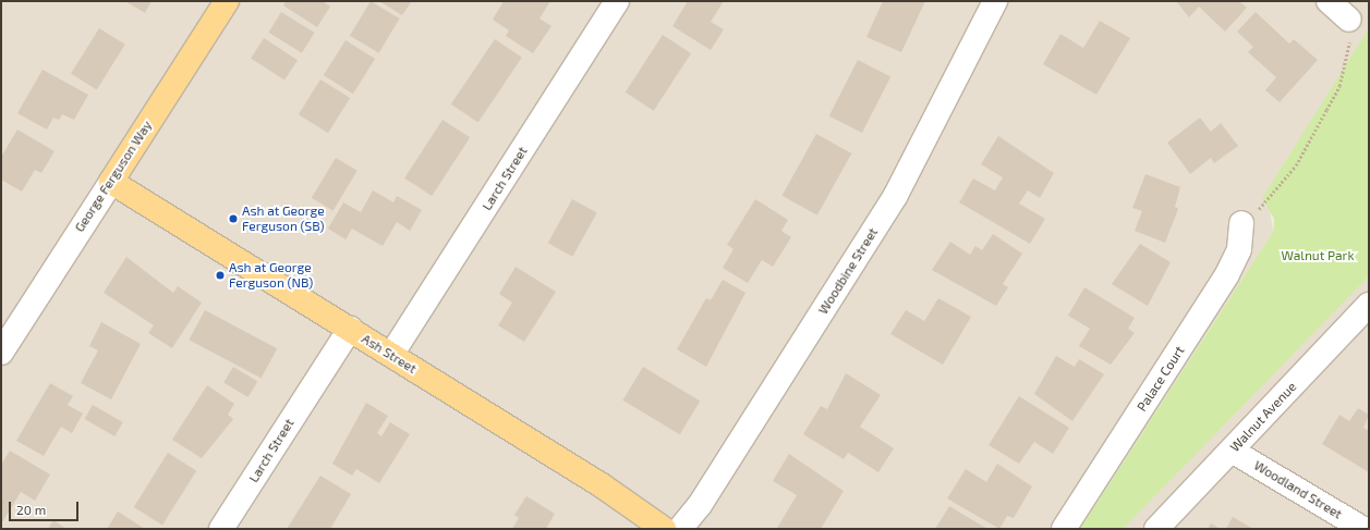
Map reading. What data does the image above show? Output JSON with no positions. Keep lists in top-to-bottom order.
{
  "streets": {
    "main road": ["George Ferguson Way", "Ash Street"],
    "street": [
      "Larch Street",
      "Woodbine Street",
      "Palace Court",
      "Walnut Avenue",
      "Woodland Street"
    ]
  },
  "crossings": [
    ["George Ferguson Way", "Ash Street"],
    ["Larch Street", "Ash Street"],
    ["Walnut Avenue", "Woodland Street"]
  ],
  "parks": ["Walnut Park"],
  "places": ["Ash at George Ferguson (SB)", "Ash at George Ferguson (NB)"],
  "scale_bar": "20 m"
}
